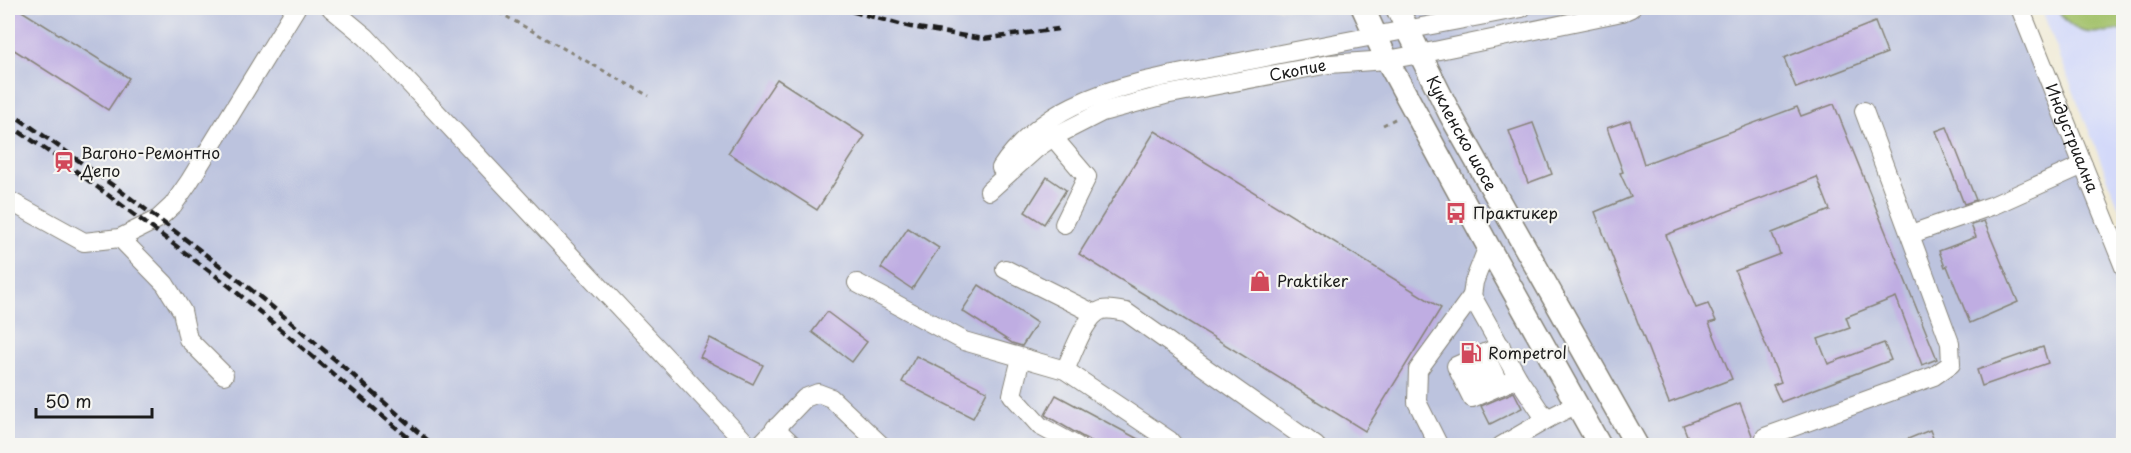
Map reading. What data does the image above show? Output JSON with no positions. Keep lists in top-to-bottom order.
{
  "streets": {
    "main road": ["Кукленско шосе"],
    "street": ["Скопие", "Индустриална"]
  },
  "crossings": [
    ["Скопие", "Кукленско шосе"]
  ],
  "places": {
    "station": ["Вагоно-Ремонтно Депо"],
    "bus stop": ["Практикер"],
    "shop": ["Praktiker"],
    "fuel station": ["Rompetrol"]
  },
  "scale_bar": "50 m"
}
